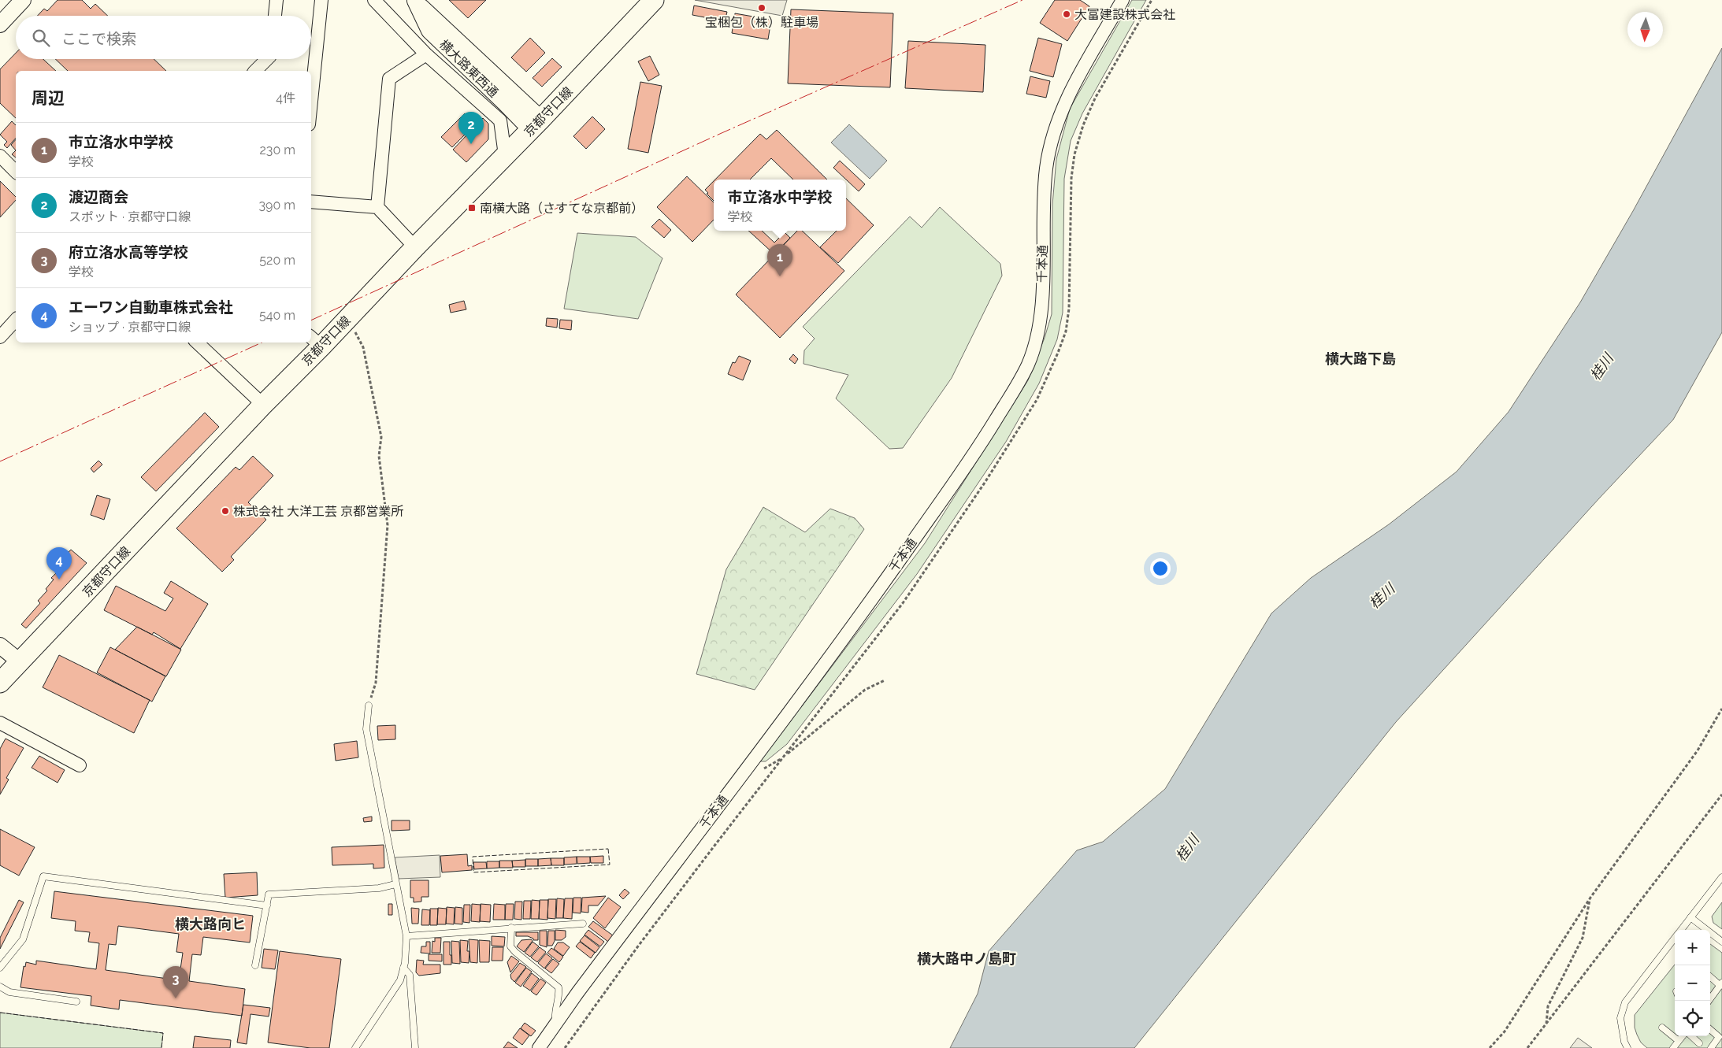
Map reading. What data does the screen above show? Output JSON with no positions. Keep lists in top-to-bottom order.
{
  "streets": {
    "main road": ["京都守口線"],
    "street": ["横大路東西通", "千本通"]
  },
  "crossings": [
    ["横大路東西通", "京都守口線"]
  ],
  "districts": ["横大路下島", "横大路向ヒ", "横大路中ノ島町"],
  "water": ["桂川"],
  "places": {
    "other": ["宝梱包（株）駐車場", "大富建設株式会社", "株式会社 大洋工芸 京都営業所"],
    "transit": ["南横大路（さすてな京都前）"]
  },
  "north": "bottom",
  "page": {
    "search": "ここで検索",
    "heading": ["周辺", "4件"],
    "pins": [
      "2",
      "1",
      "4",
      "3"
    ],
    "list": [
      {
        "mark": "1",
        "name": "市立洛水中学校",
        "note": "学校",
        "value": "230 m"
      },
      {
        "mark": "2",
        "name": "渡辺商会",
        "note": "スポット · 京都守口線",
        "value": "390 m"
      },
      {
        "mark": "3",
        "name": "府立洛水高等学校",
        "note": "学校",
        "value": "520 m"
      },
      {
        "mark": "4",
        "name": "エーワン自動車株式会社",
        "note": "ショップ · 京都守口線",
        "value": "540 m"
      }
    ],
    "popup": ["市立洛水中学校", "学校"],
    "map_buttons": ["+", "−"]
  }
}
